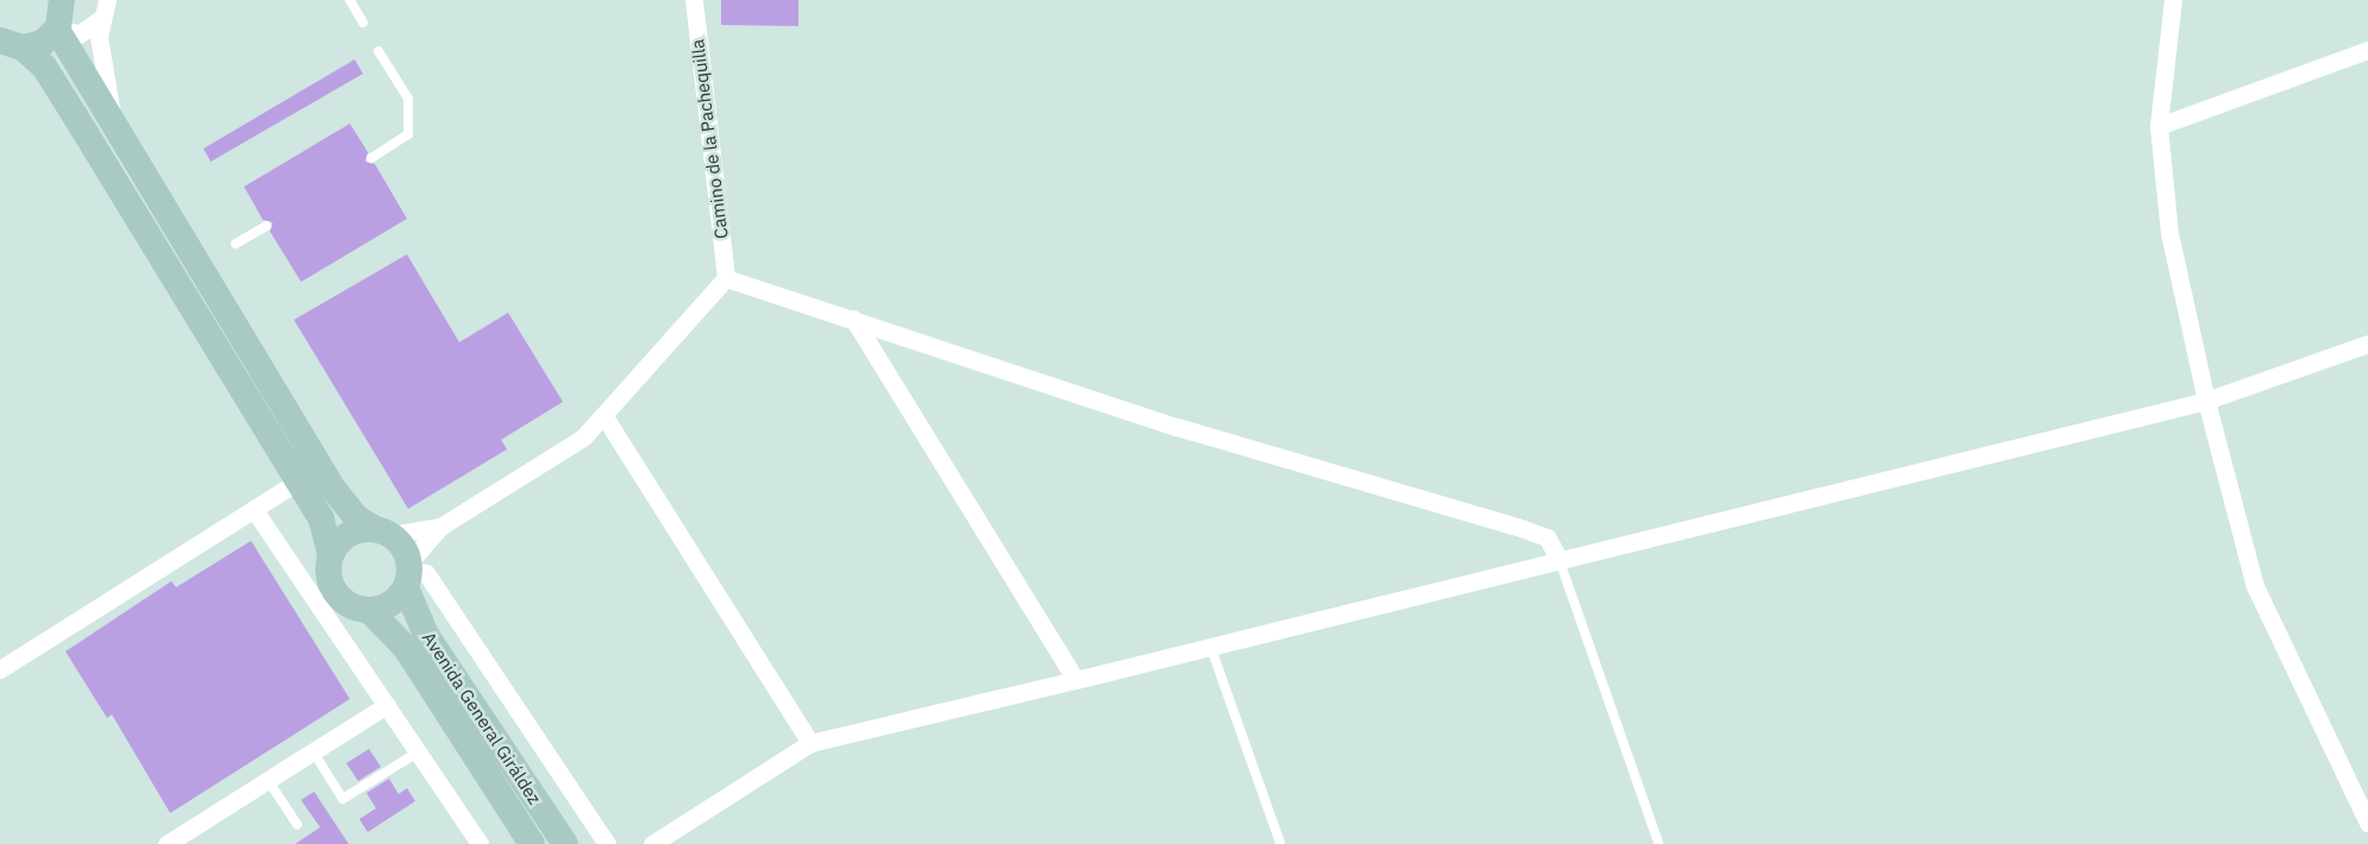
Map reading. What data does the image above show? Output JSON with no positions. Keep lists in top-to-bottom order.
{
  "streets": {
    "main road": ["Avenida General Giráldez"],
    "street": ["Camino de la Pachequilla"]
  }
}
